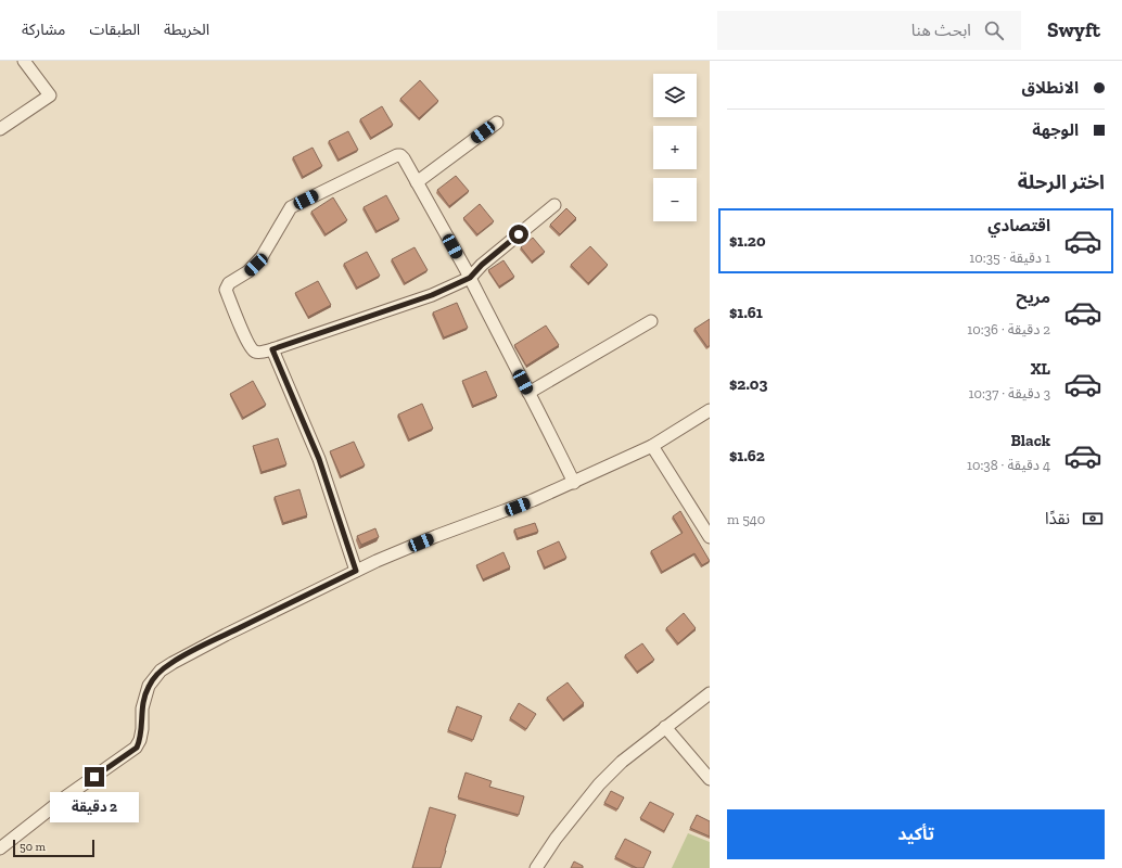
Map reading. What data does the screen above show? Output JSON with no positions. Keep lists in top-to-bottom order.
{
  "scale_bar": "50 m",
  "page": {
    "header": "Swyft",
    "search": "ابحث هنا",
    "nav": ["الخريطة", "الطبقات", "مشاركة"],
    "banner": ["الانطلاق", "الوجهة"],
    "map_buttons": ["+", "−"],
    "heading": "اختر الرحلة",
    "list": [
      {
        "name": "اقتصادي",
        "note": "1 دقيقة · 10:35",
        "value": "$1.20"
      },
      {
        "name": "مريح",
        "note": "2 دقيقة · 10:36",
        "value": "$1.61"
      },
      {
        "name": "XL",
        "note": "3 دقيقة · 10:37",
        "value": "$2.03"
      },
      {
        "name": "Black",
        "note": "4 دقيقة · 10:38",
        "value": "$1.62"
      }
    ],
    "pay": ["نقدًا", "540 m"],
    "bubble": "2 دقيقة",
    "buttons": "تأكيد",
    "scale": "50 m"
  }
}
